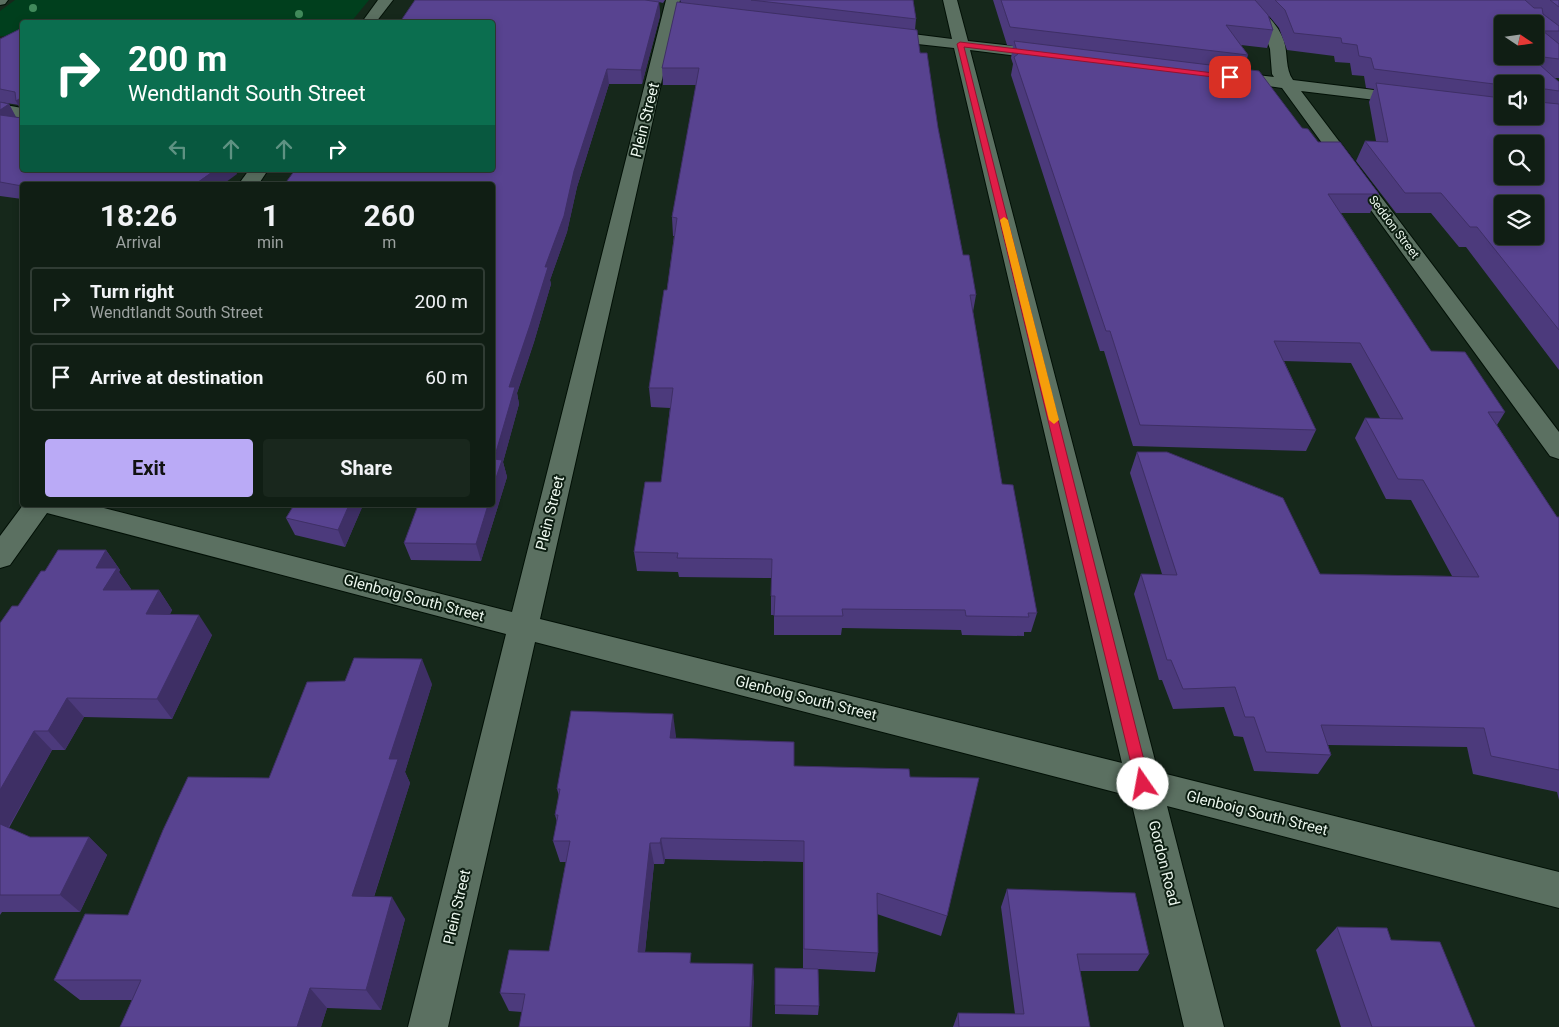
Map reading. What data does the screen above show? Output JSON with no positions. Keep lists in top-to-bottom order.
{
  "streets": {
    "street": [
      "Plein Street",
      "Seddon Street",
      "Glenboig South Street",
      "Gordon Road"
    ]
  },
  "crossings": [
    ["Plein Street", "Glenboig South Street"],
    ["Glenboig South Street", "Gordon Road"]
  ],
  "north": "right",
  "page": {
    "turn": ["200 m", "Wendtlandt South Street"],
    "eta": [
      "18:26",
      "Arrival",
      "1",
      "min",
      "260",
      "m"
    ],
    "list": [
      {
        "name": "Turn right",
        "note": "Wendtlandt South Street",
        "value": "200 m"
      },
      {
        "name": "Arrive at destination",
        "value": "60 m"
      }
    ],
    "buttons": ["Exit", "Share"]
  }
}
